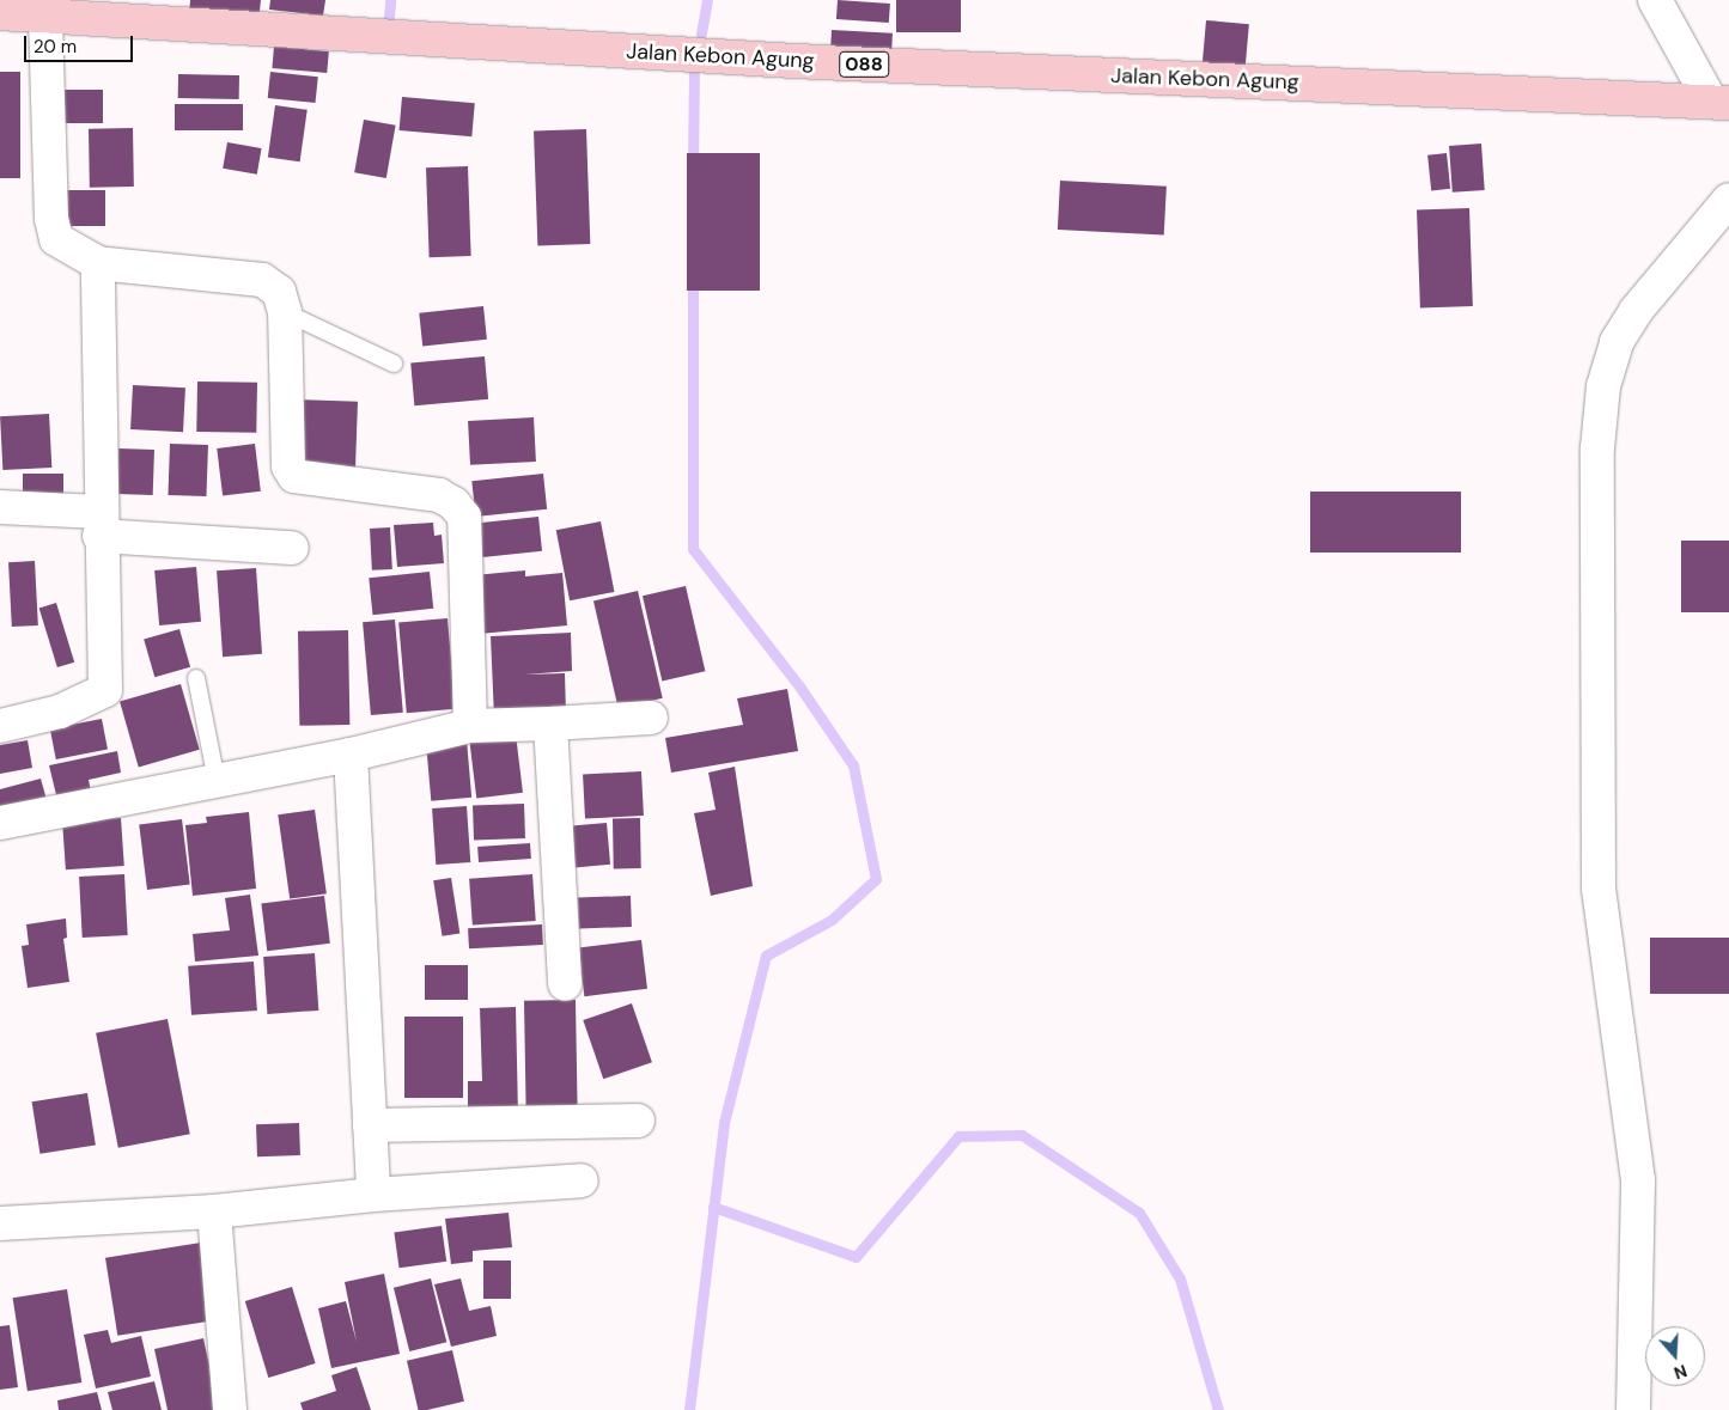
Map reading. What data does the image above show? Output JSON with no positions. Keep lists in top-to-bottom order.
{
  "streets": {
    "main road": ["Jalan Kebon Agung", "088"]
  },
  "scale_bar": "20 m",
  "north": "bottom"
}
